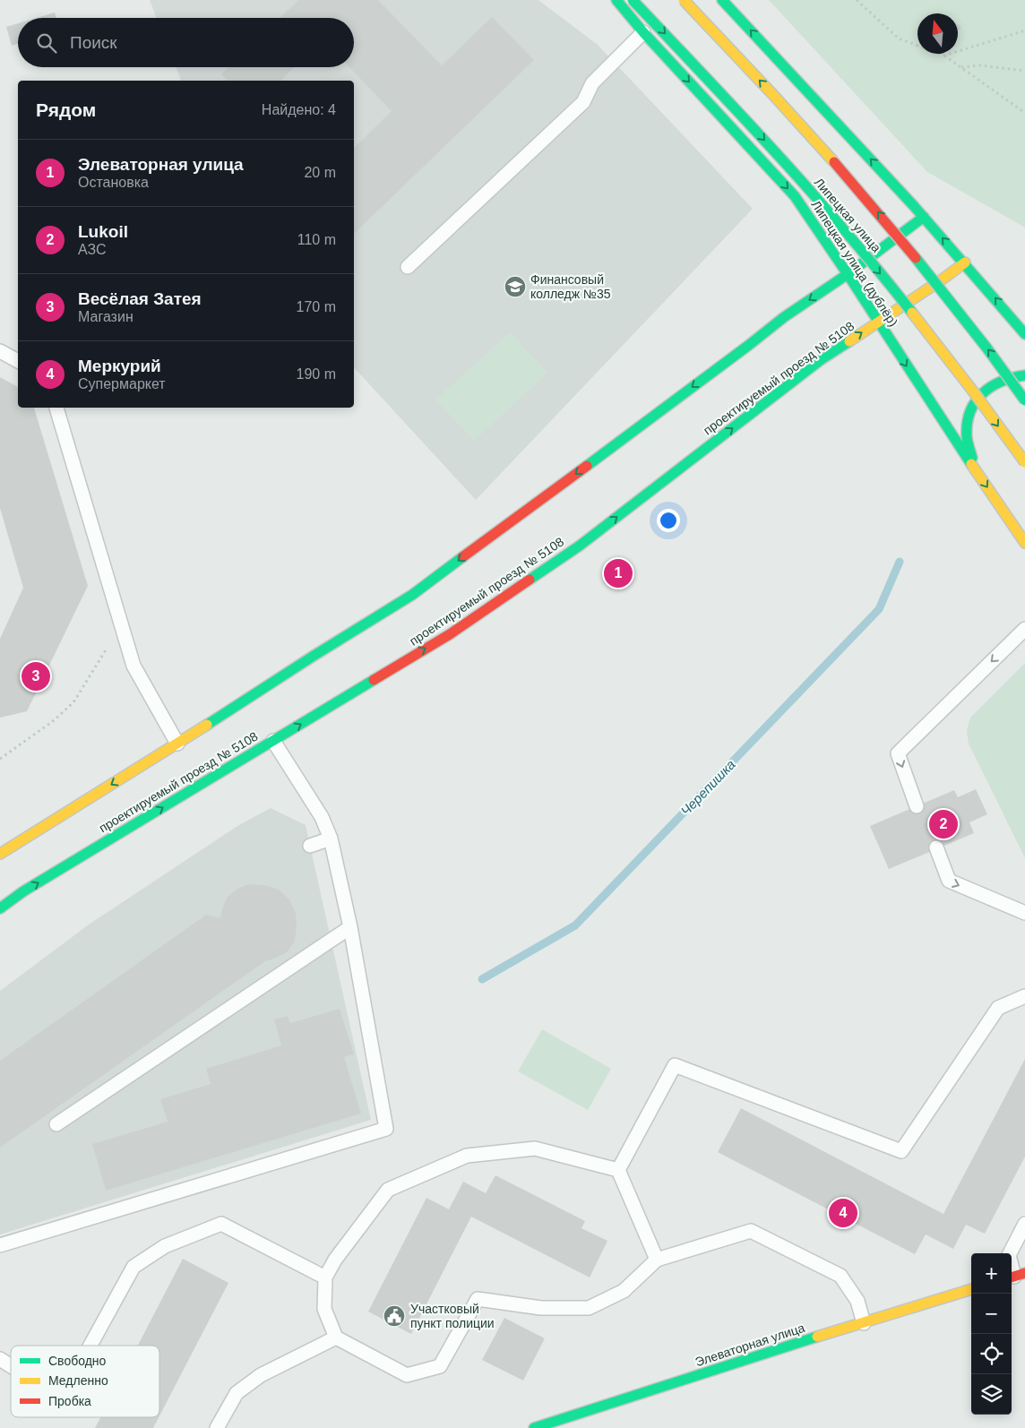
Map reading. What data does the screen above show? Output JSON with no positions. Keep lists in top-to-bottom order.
{
  "streets": {
    "main road": [
      "Липецкая улица",
      "Липецкая улица (дублёр)",
      "проектируемый проезд № 5108",
      "Элеваторная улица"
    ]
  },
  "crossings": [
    ["Липецкая улица (дублёр)", "проектируемый проезд № 5108"]
  ],
  "water": ["Черепишка"],
  "places": {
    "school or university": ["Финансовый колледж №35"],
    "public building": ["Участковый пункт полиции"]
  },
  "legend": ["Свободно", "Медленно", "Пробка"],
  "north": "top",
  "page": {
    "search": "Поиск",
    "heading": ["Рядом", "Найдено: 4"],
    "list": [
      {
        "mark": "1",
        "name": "Элеваторная улица",
        "note": "Остановка",
        "value": "20 m"
      },
      {
        "mark": "2",
        "name": "Lukoil",
        "note": "АЗС",
        "value": "110 m"
      },
      {
        "mark": "3",
        "name": "Весёлая Затея",
        "note": "Магазин",
        "value": "170 m"
      },
      {
        "mark": "4",
        "name": "Меркурий",
        "note": "Супермаркет",
        "value": "190 m"
      }
    ],
    "pins": [
      "1",
      "3",
      "2",
      "4"
    ],
    "map_buttons": ["+", "−"]
  }
}
